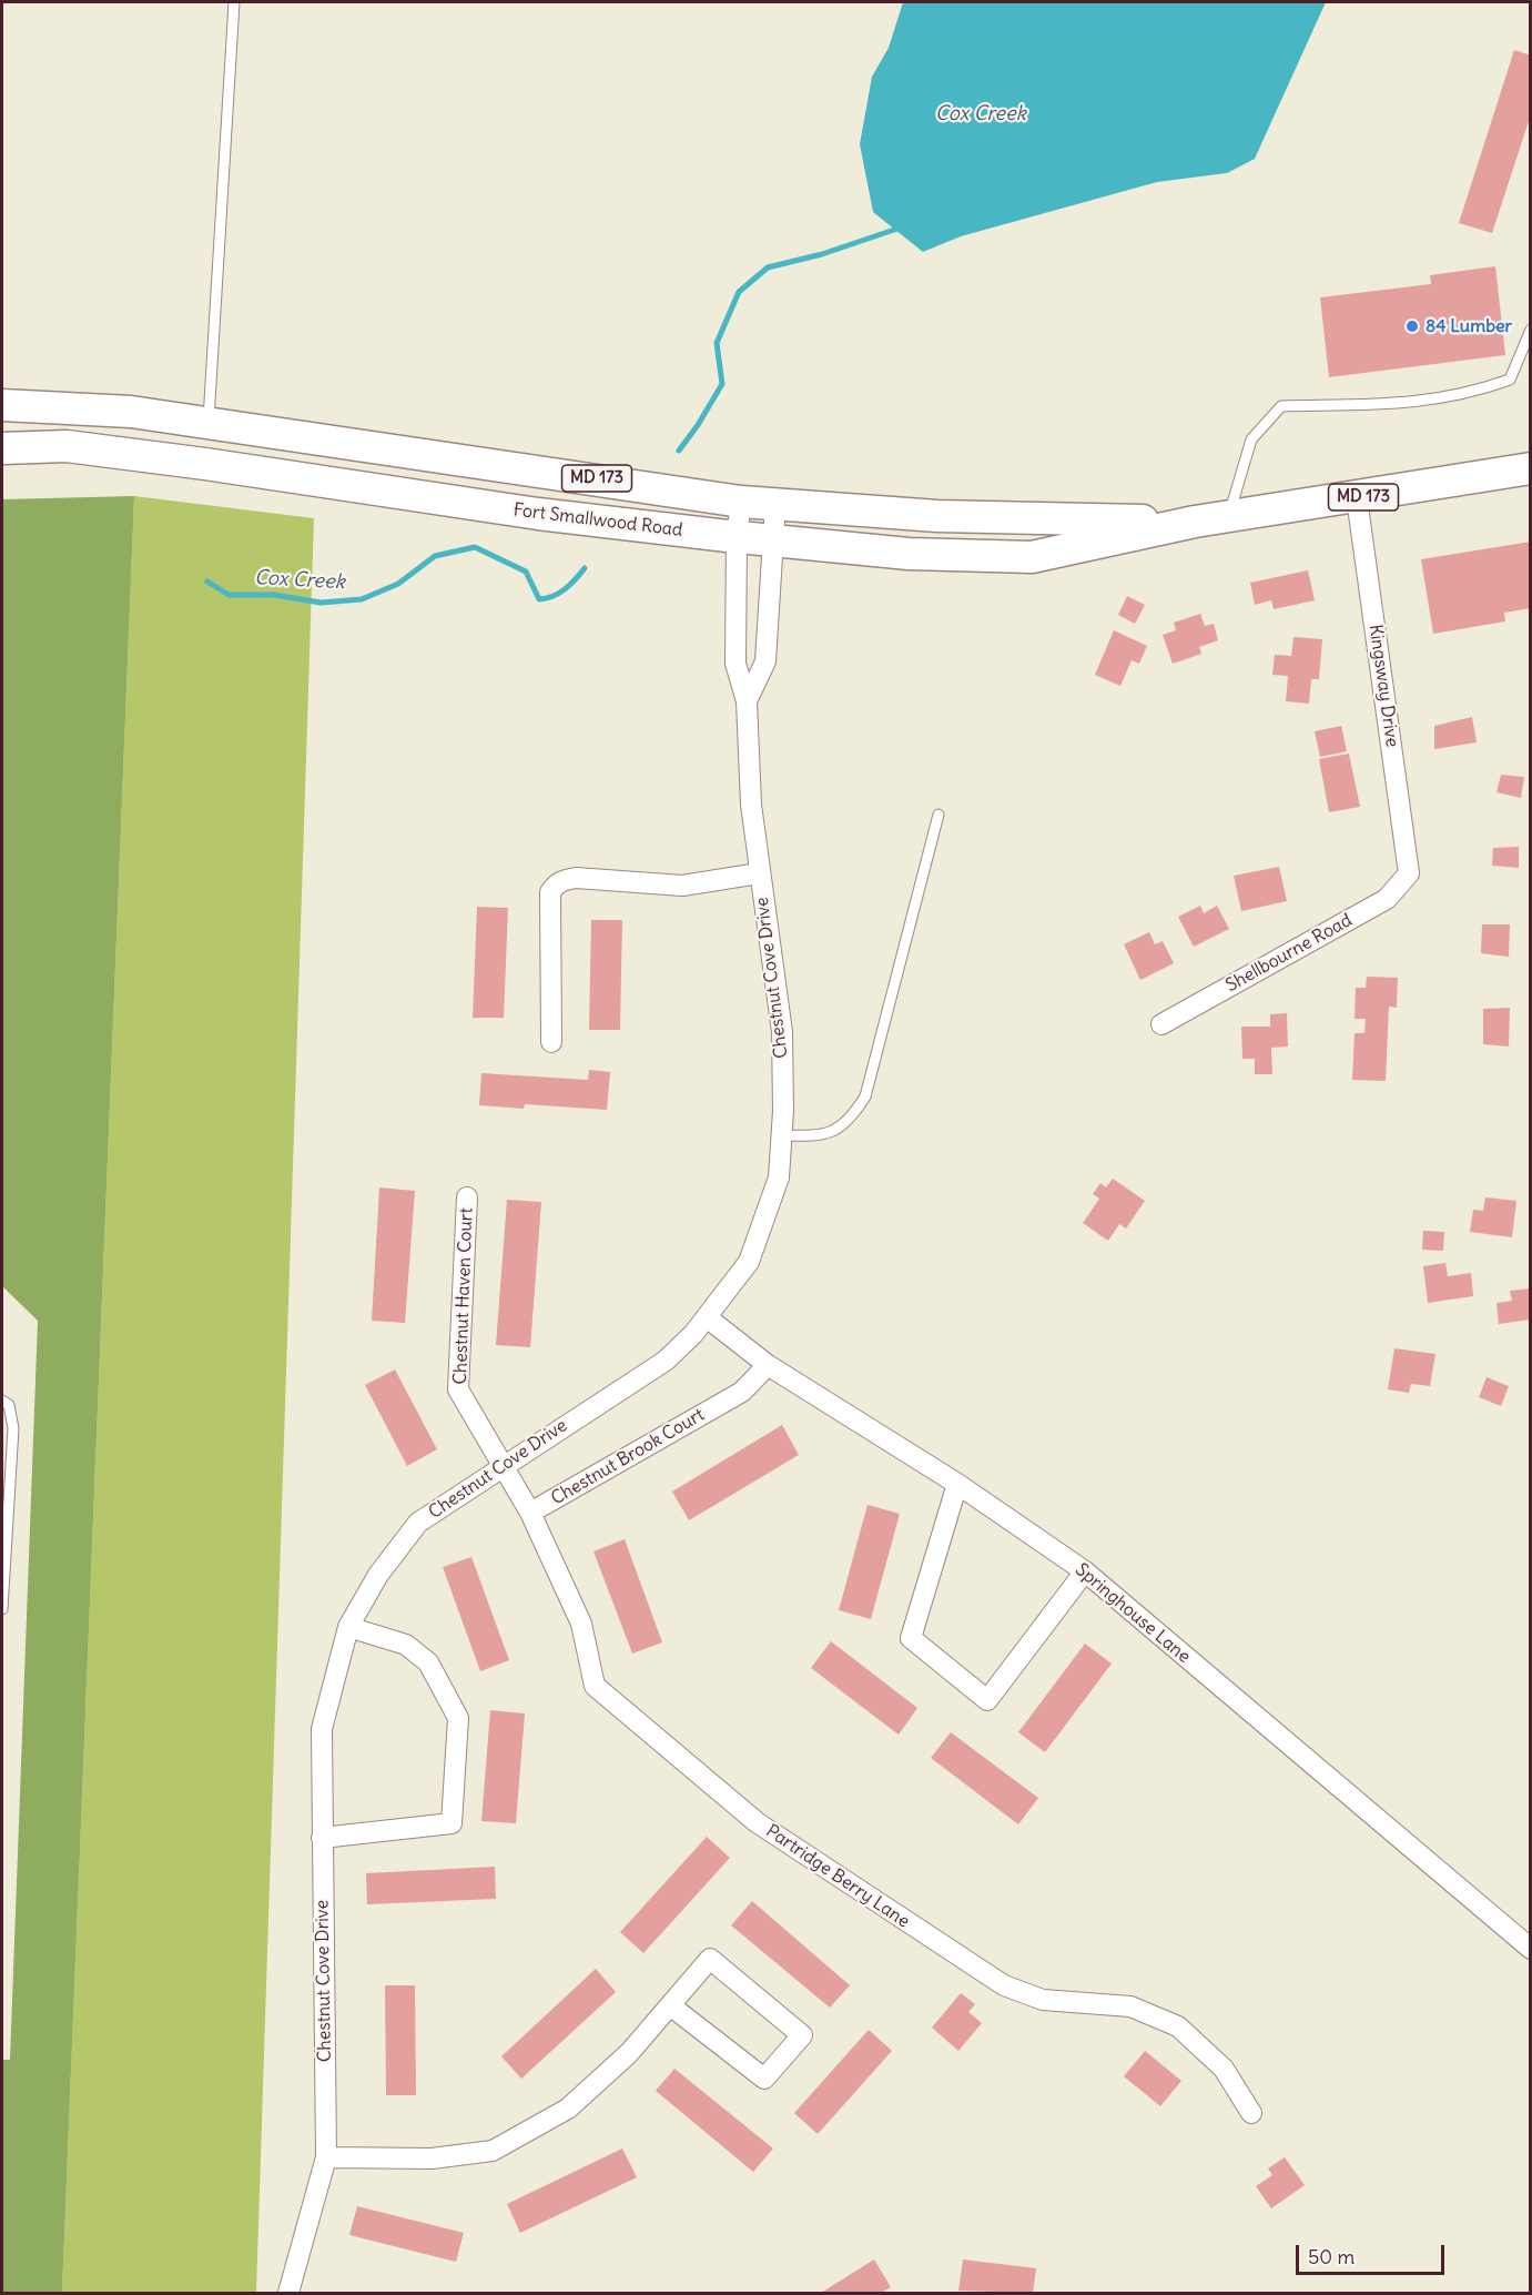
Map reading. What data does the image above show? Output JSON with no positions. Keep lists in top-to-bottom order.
{
  "streets": {
    "main road": ["MD 173", "Fort Smallwood Road"],
    "street": [
      "Kingsway Drive",
      "Shellbourne Road",
      "Chestnut Cove Drive",
      "Chestnut Haven Court",
      "Chestnut Brook Court",
      "Springhouse Lane",
      "Partridge Berry Lane"
    ]
  },
  "crossings": [
    ["Fort Smallwood Road", "Kingsway Drive"],
    ["Fort Smallwood Road", "Chestnut Cove Drive"],
    ["Kingsway Drive", "Shellbourne Road"],
    ["Chestnut Cove Drive", "Chestnut Haven Court"],
    ["Chestnut Cove Drive", "Chestnut Brook Court"],
    ["Chestnut Cove Drive", "Springhouse Lane"],
    ["Chestnut Haven Court", "Chestnut Brook Court"],
    ["Chestnut Brook Court", "Springhouse Lane"],
    ["Chestnut Brook Court", "Partridge Berry Lane"]
  ],
  "water": ["Cox Creek"],
  "places": ["84 Lumber"],
  "scale_bar": "50 m"
}
